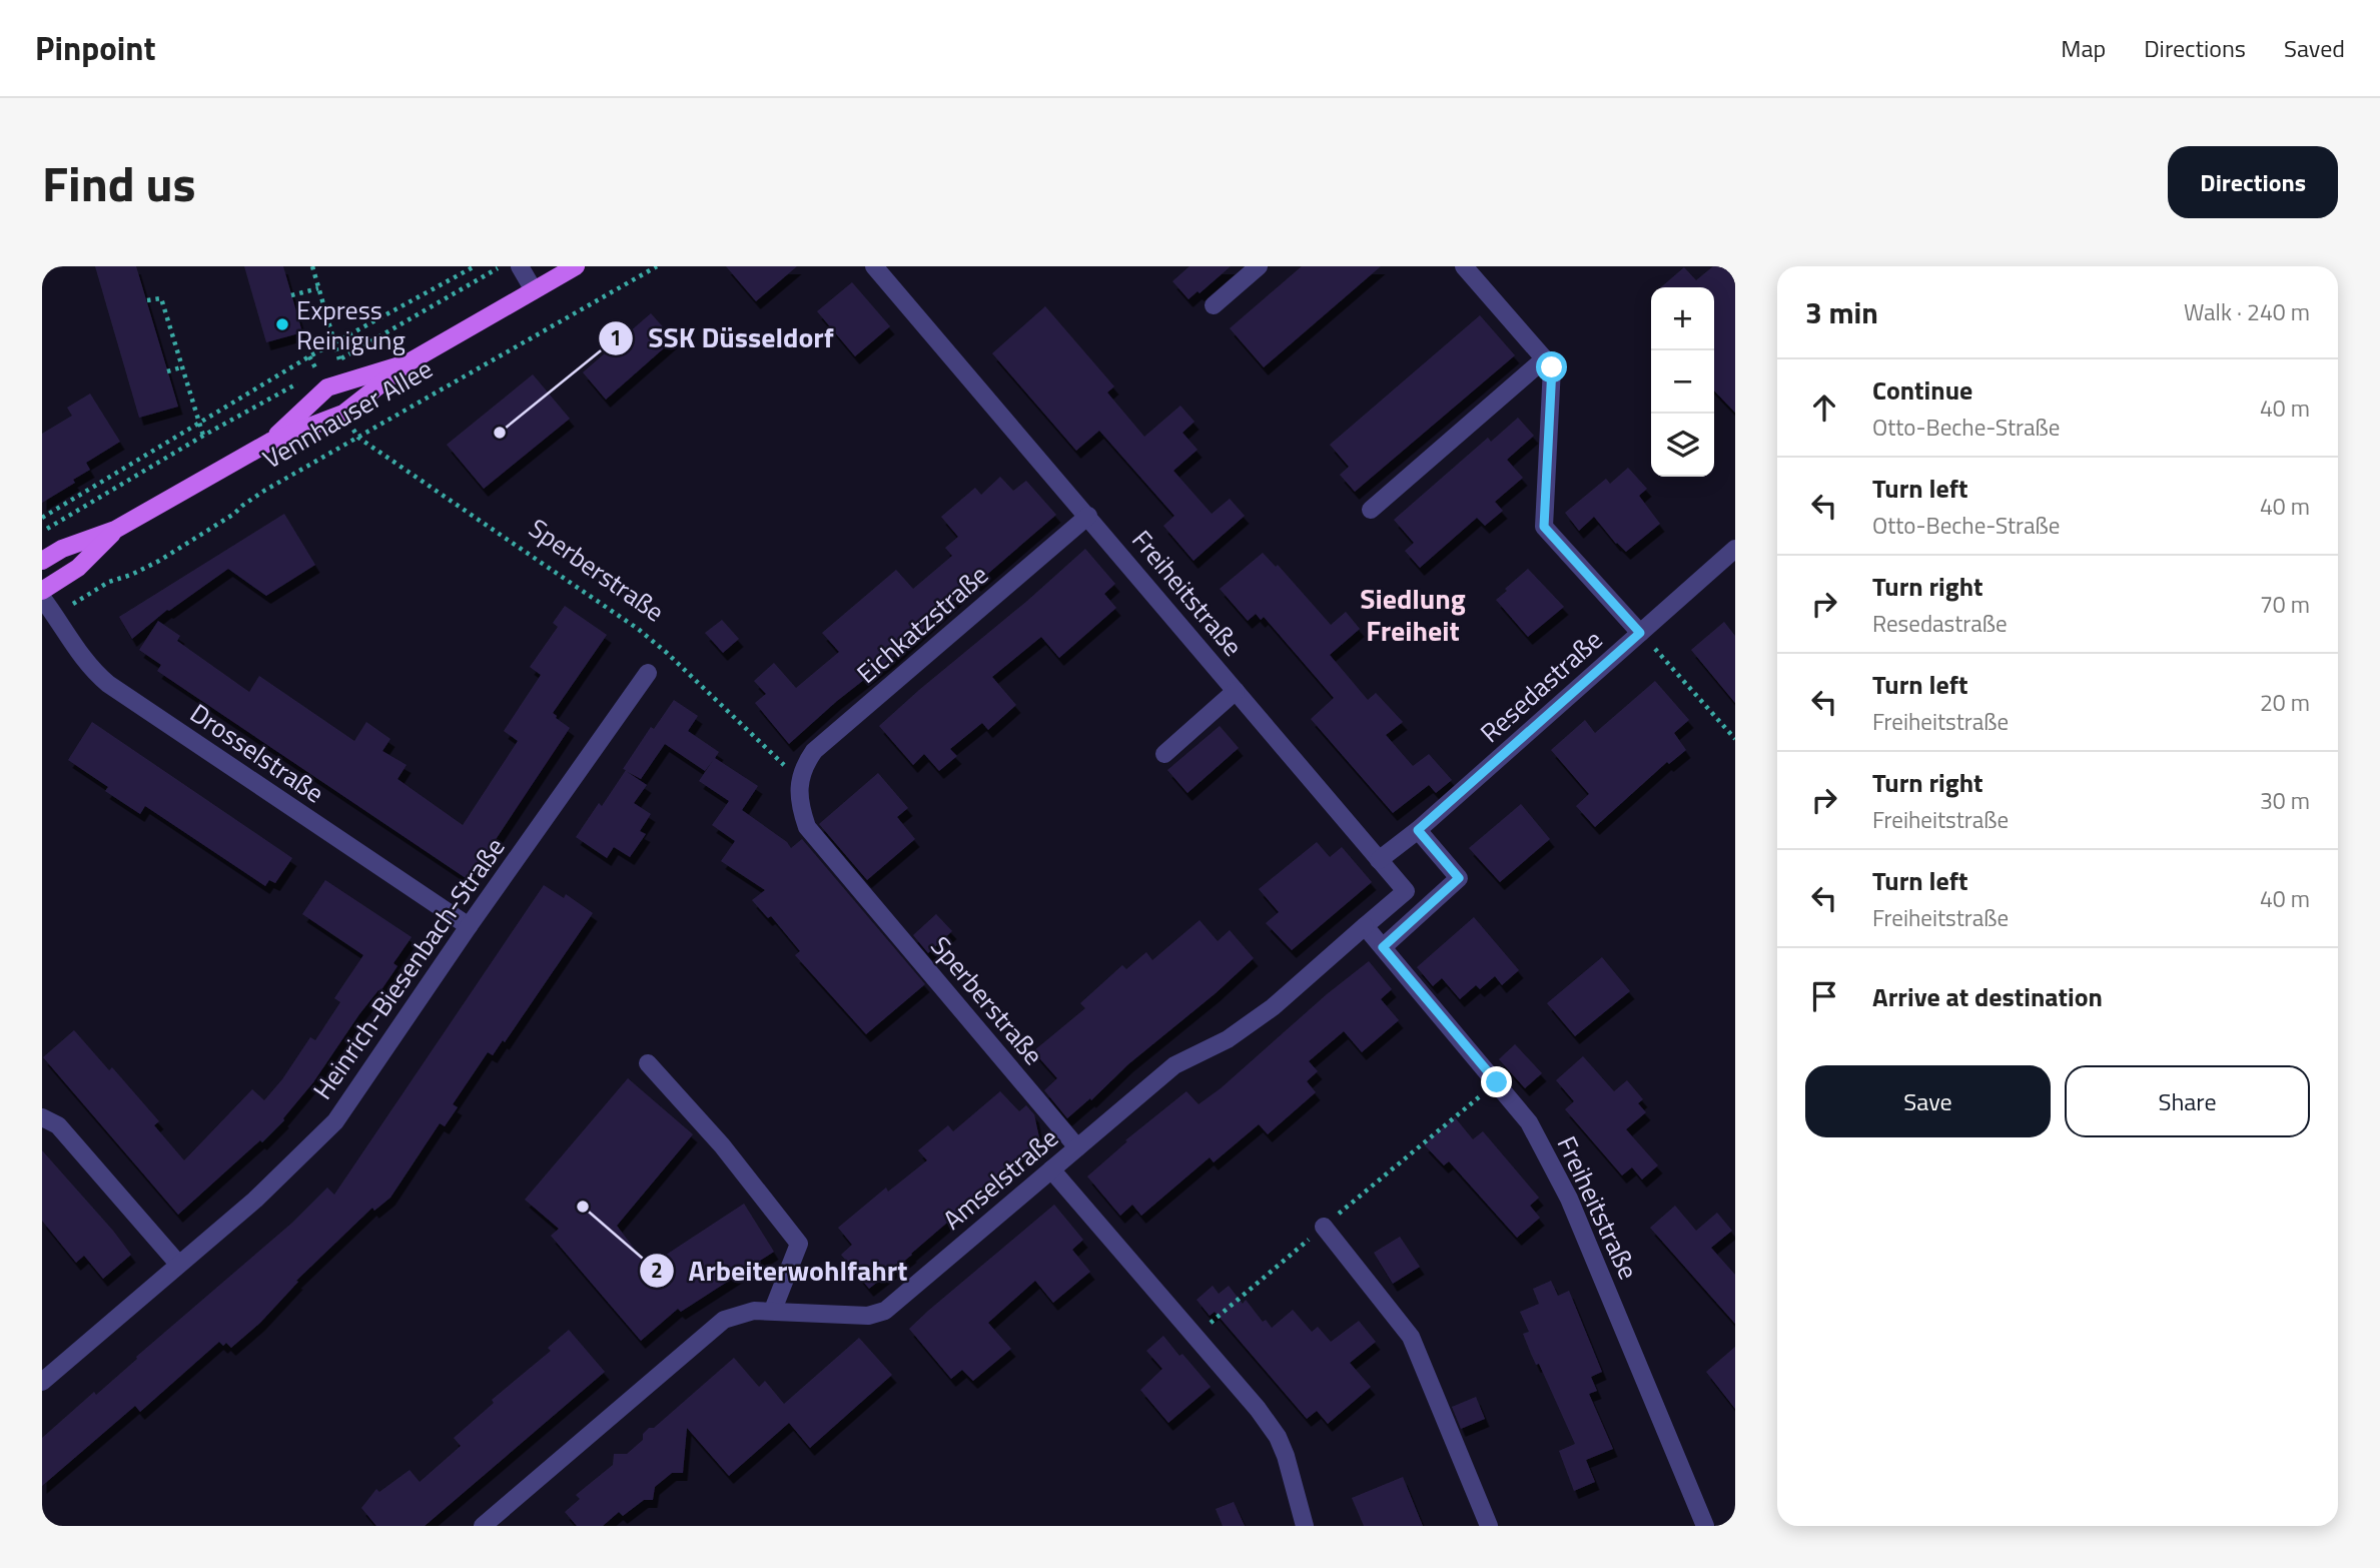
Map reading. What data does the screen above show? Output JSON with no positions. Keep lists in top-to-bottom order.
{
  "streets": {
    "main road": ["Vennhauser Allee"],
    "street": [
      "Sperberstraße",
      "Freiheitstraße",
      "Eichkatzstraße",
      "Resedastraße",
      "Drosselstraße",
      "Heinrich-Biesenbach-Straße",
      "Amselstraße"
    ]
  },
  "crossings": [
    ["Vennhauser Allee", "Sperberstraße"],
    ["Sperberstraße", "Eichkatzstraße"],
    ["Sperberstraße", "Amselstraße"],
    ["Freiheitstraße", "Eichkatzstraße"],
    ["Freiheitstraße", "Resedastraße"],
    ["Freiheitstraße", "Amselstraße"],
    ["Drosselstraße", "Heinrich-Biesenbach-Straße"]
  ],
  "districts": ["Siedlung Freiheit"],
  "places": ["Express Reinigung", "SSK Düsseldorf", "Arbeiterwohlfahrt"],
  "page": {
    "header": "Pinpoint",
    "nav": ["Map", "Directions", "Saved"],
    "title": "Find us",
    "buttons": [
      "Directions",
      ["Save", "Share"]
    ],
    "heading": ["3 min", "Walk · 240 m"],
    "map_buttons": ["+", "−"],
    "list": [
      ["Continue", "Otto-Beche-Straße", "40 m"],
      ["Turn left", "Otto-Beche-Straße", "40 m"],
      ["Turn right", "Resedastraße", "70 m"],
      ["Turn left", "Freiheitstraße", "20 m"],
      ["Turn right", "Freiheitstraße", "30 m"],
      ["Turn left", "Freiheitstraße", "40 m"],
      "Arrive at destination"
    ]
  }
}
